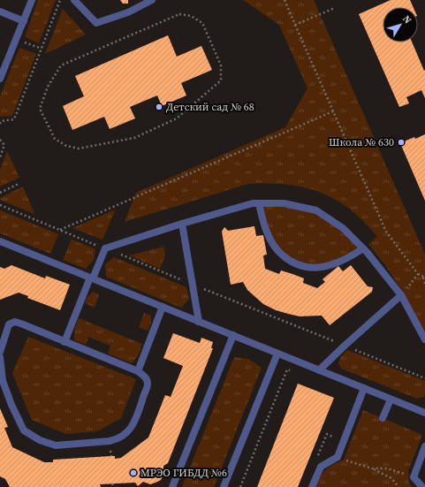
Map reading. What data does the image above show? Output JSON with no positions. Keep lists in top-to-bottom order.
{
  "places": ["Детский сад № 68", "Школа № 630", "МРЭО ГИБДД №6"],
  "north": "top right"
}
